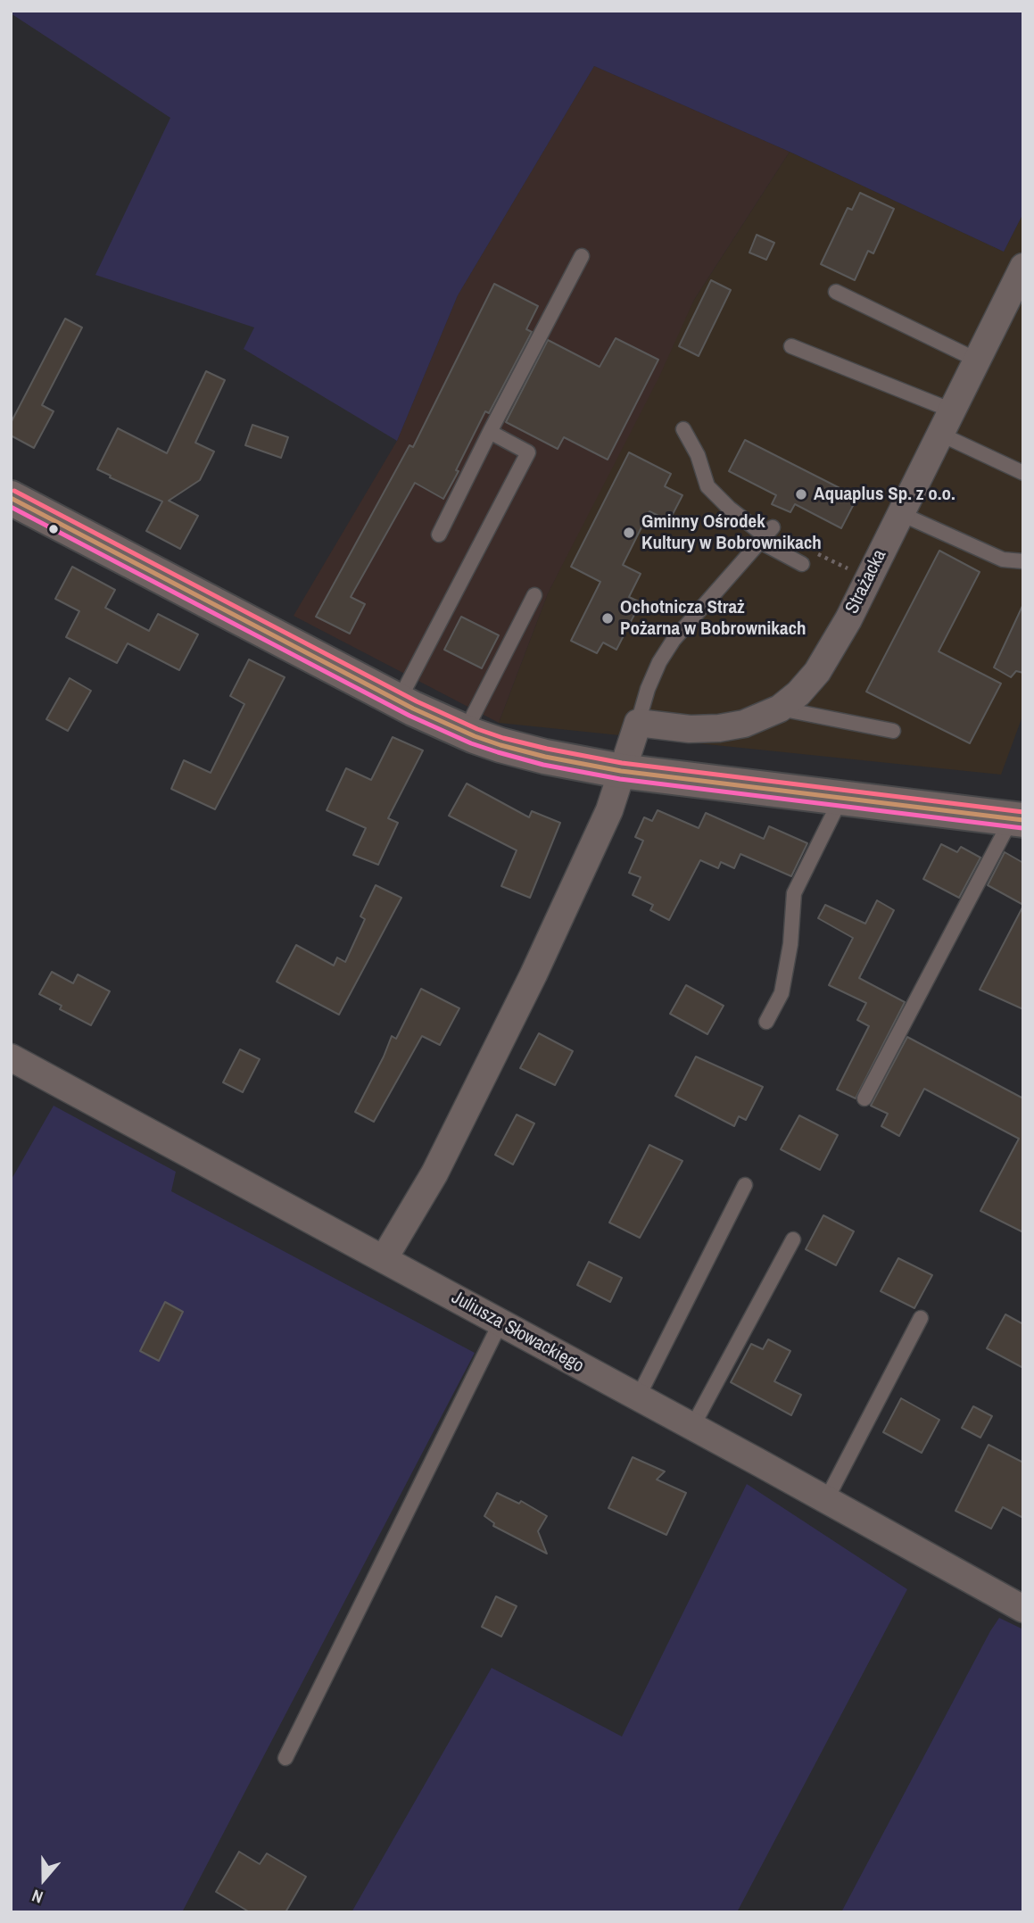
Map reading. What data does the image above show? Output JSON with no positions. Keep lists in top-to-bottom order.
{
  "streets": {
    "street": ["Strażacka", "Juliusza Słowackiego"]
  },
  "places": ["Aquaplus Sp. z o.o.", "Gminny Ośrodek Kultury w Bobrownikach", "Ochotnicza Straż Pożarna w Bobrownikach"],
  "north": "bottom"
}
